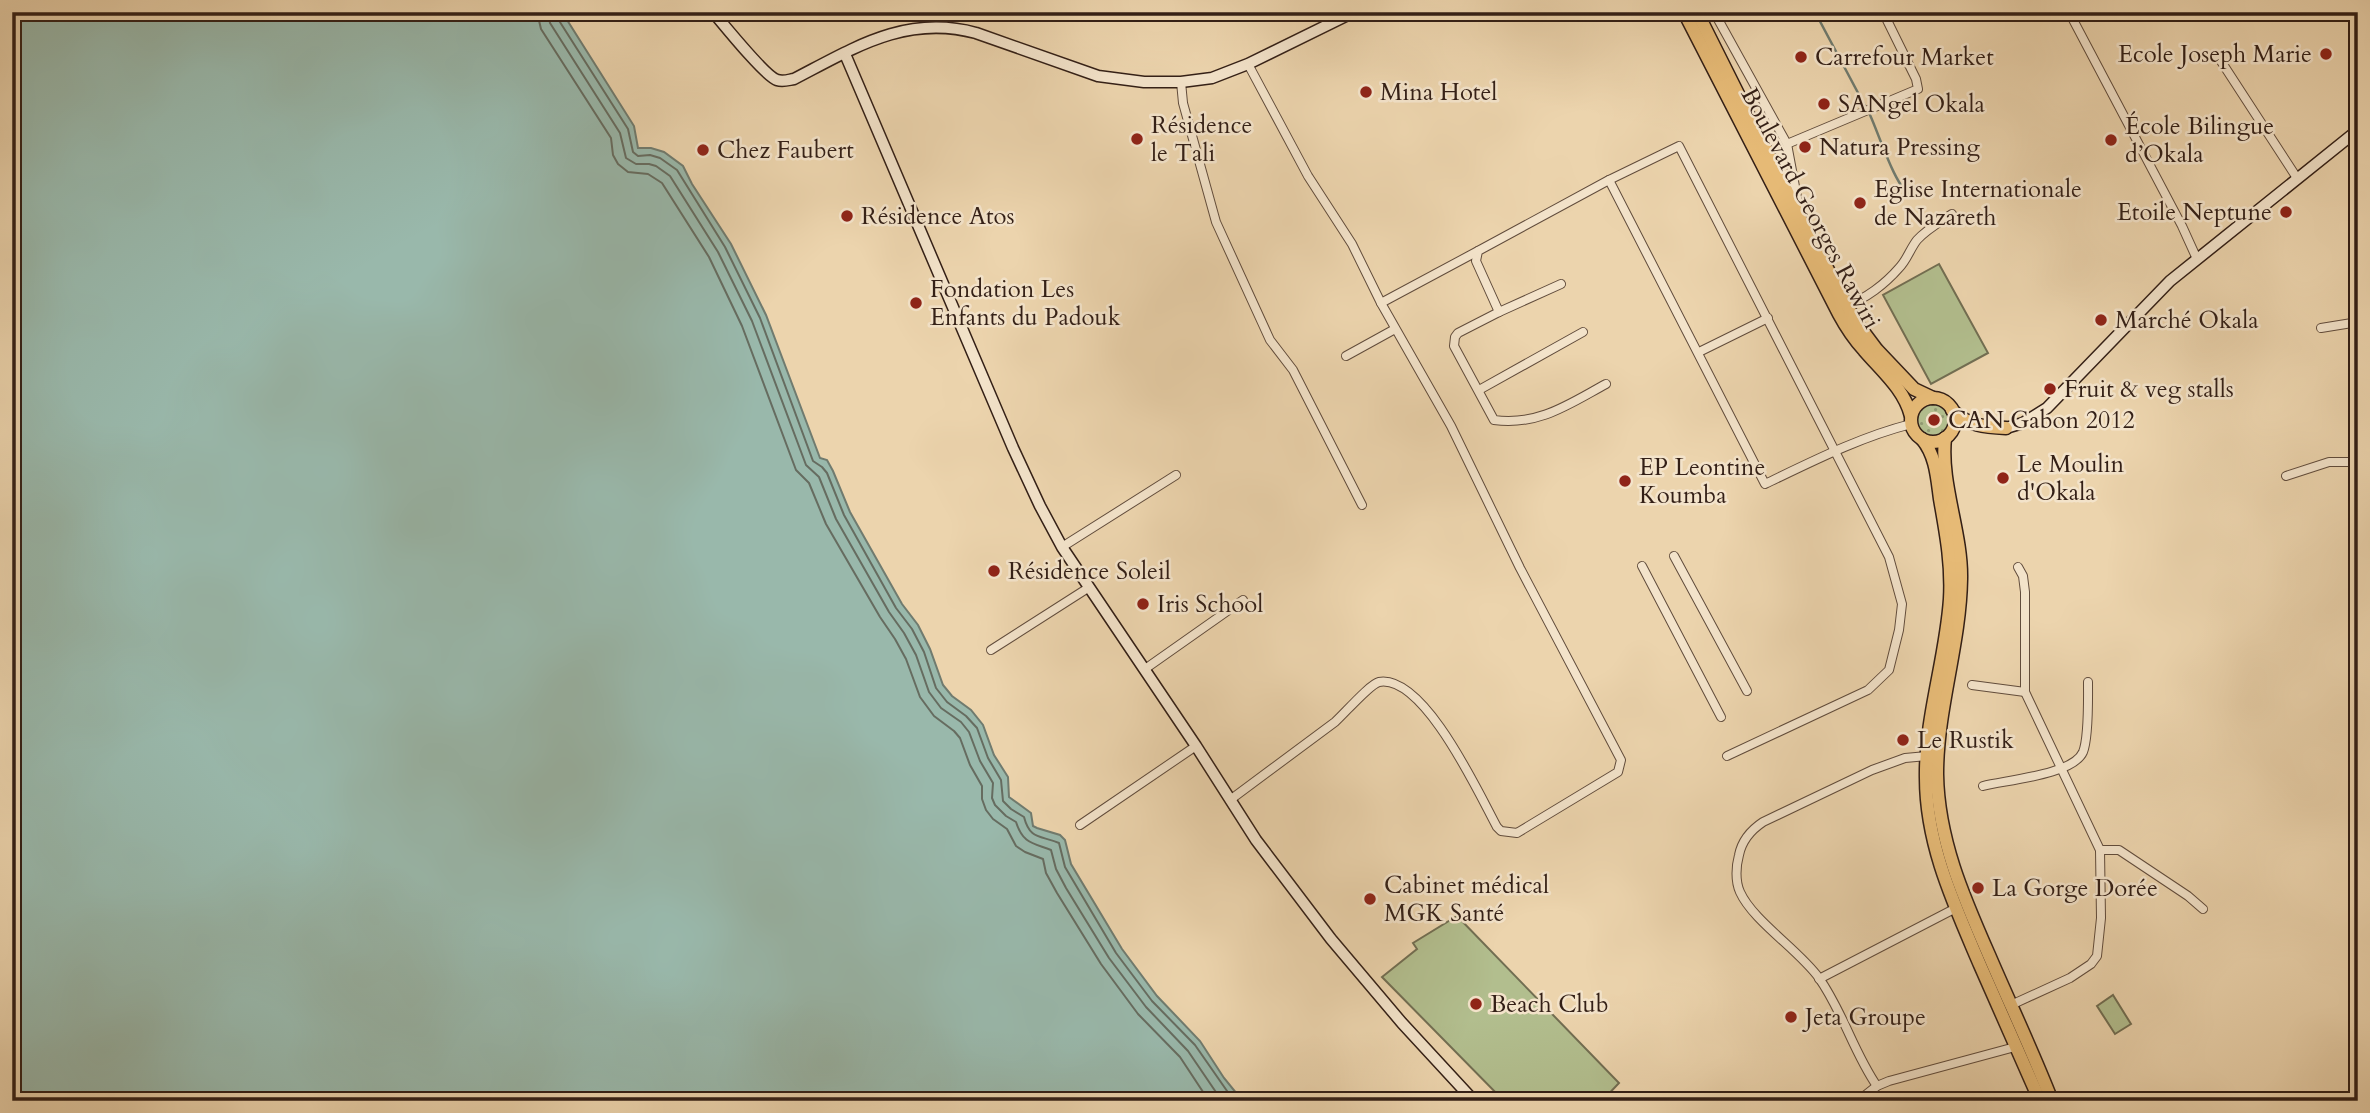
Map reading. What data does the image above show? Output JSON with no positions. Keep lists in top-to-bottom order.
{
  "streets": {
    "main road": ["Boulevard Georges Rawiri"]
  },
  "places": [
    "Ecole Joseph Marie",
    "Carrefour Market",
    "Mina Hotel",
    "SANgel Okala",
    "Résidence le Tali",
    "École Bilingue d’Okala",
    "Natura Pressing",
    "Chez Faubert",
    "Eglise Internationale de Nazareth",
    "Etoile Neptune",
    "Résidence Atos",
    "Fondation Les Enfants du Padouk",
    "Marché Okala",
    "Fruit & veg stalls",
    "CAN Gabon 2012",
    "Le Moulin d'Okala",
    "EP Leontine Koumba",
    "Résidence Soleil",
    "Iris School",
    "Le Rustik",
    "La Gorge Dorée",
    "Cabinet médical MGK Santé",
    "Beach Club",
    "Jeta Groupe"
  ]
}
